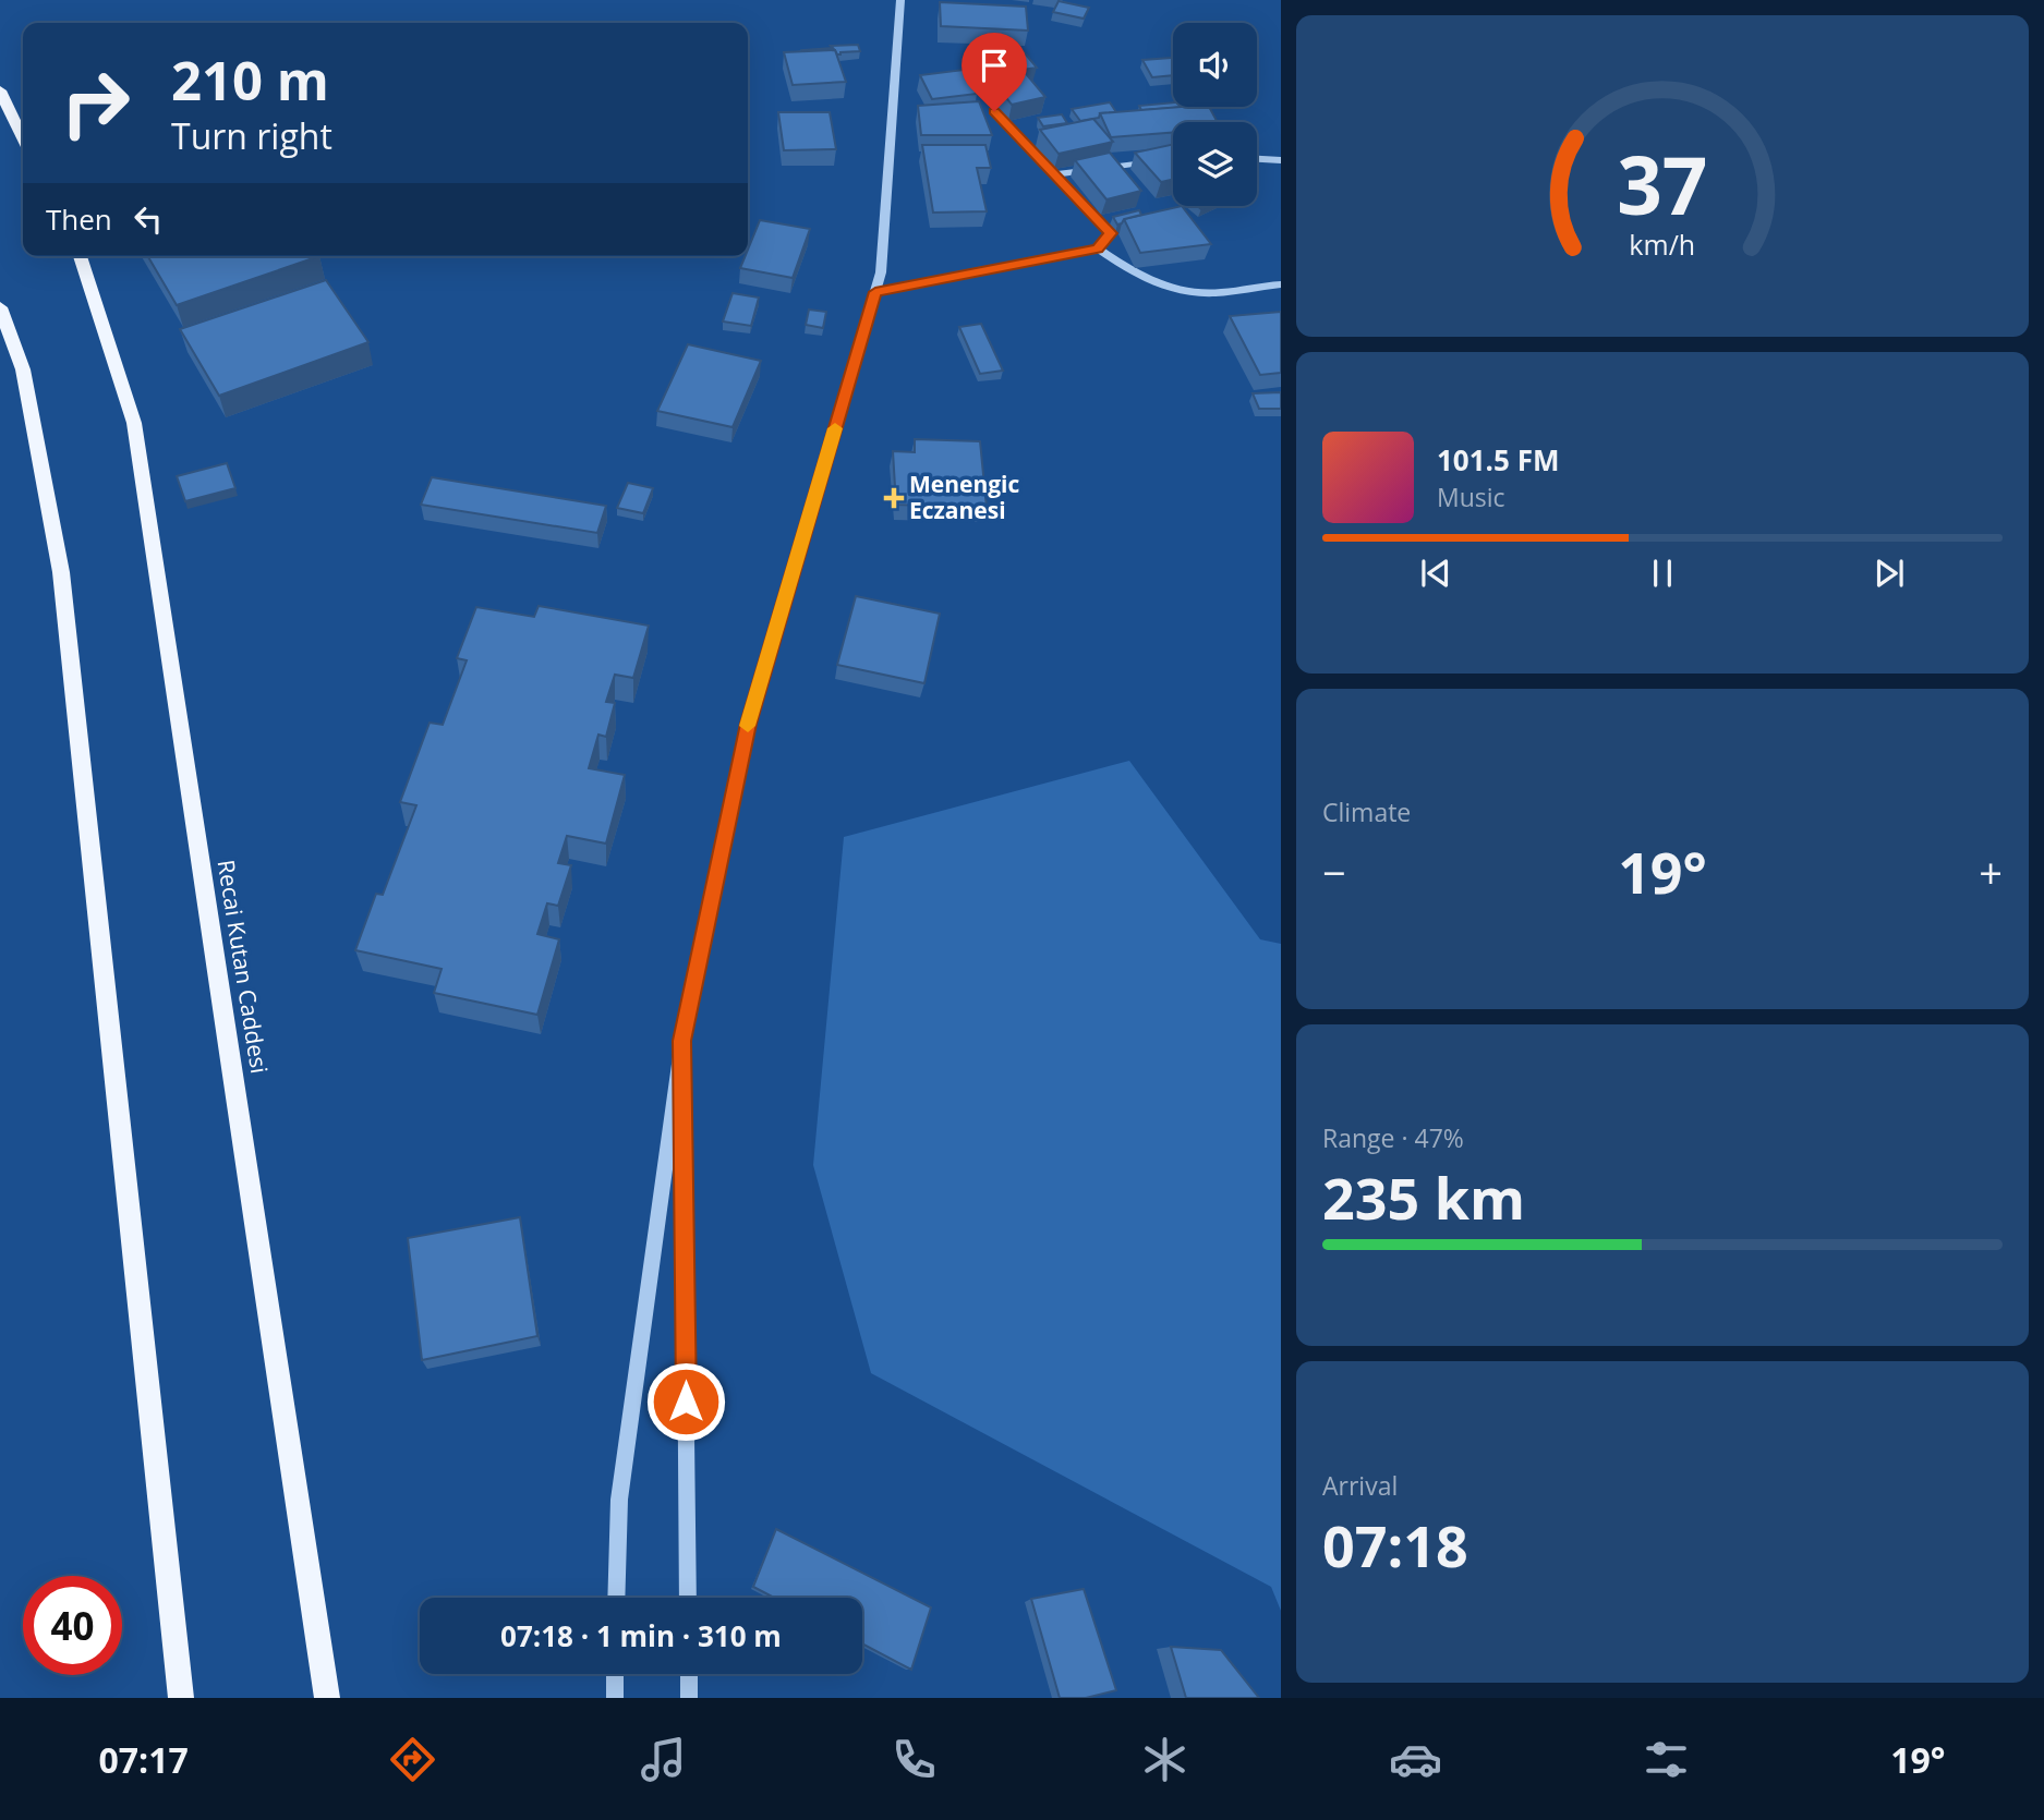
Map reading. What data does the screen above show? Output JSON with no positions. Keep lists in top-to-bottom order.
{
  "streets": {
    "main road": ["Recai Kutan Caddesi"]
  },
  "places": {
    "health": ["Menengic Eczanesi"]
  },
  "page": {
    "turn": ["210 m", "Turn right"],
    "then": "Then",
    "song": ["101.5 FM", "Music"],
    "tile": [
      "Climate",
      ["Range · 47%", "235 km"],
      ["Arrival", "07:18"]
    ],
    "heat": ["−", "19°", "+"],
    "limit": "40",
    "trip": "07:18 · 1 min · 310 m",
    "tabs": ["07:17", "19°"],
    "gauge": ["37", "km/h"]
  }
}
